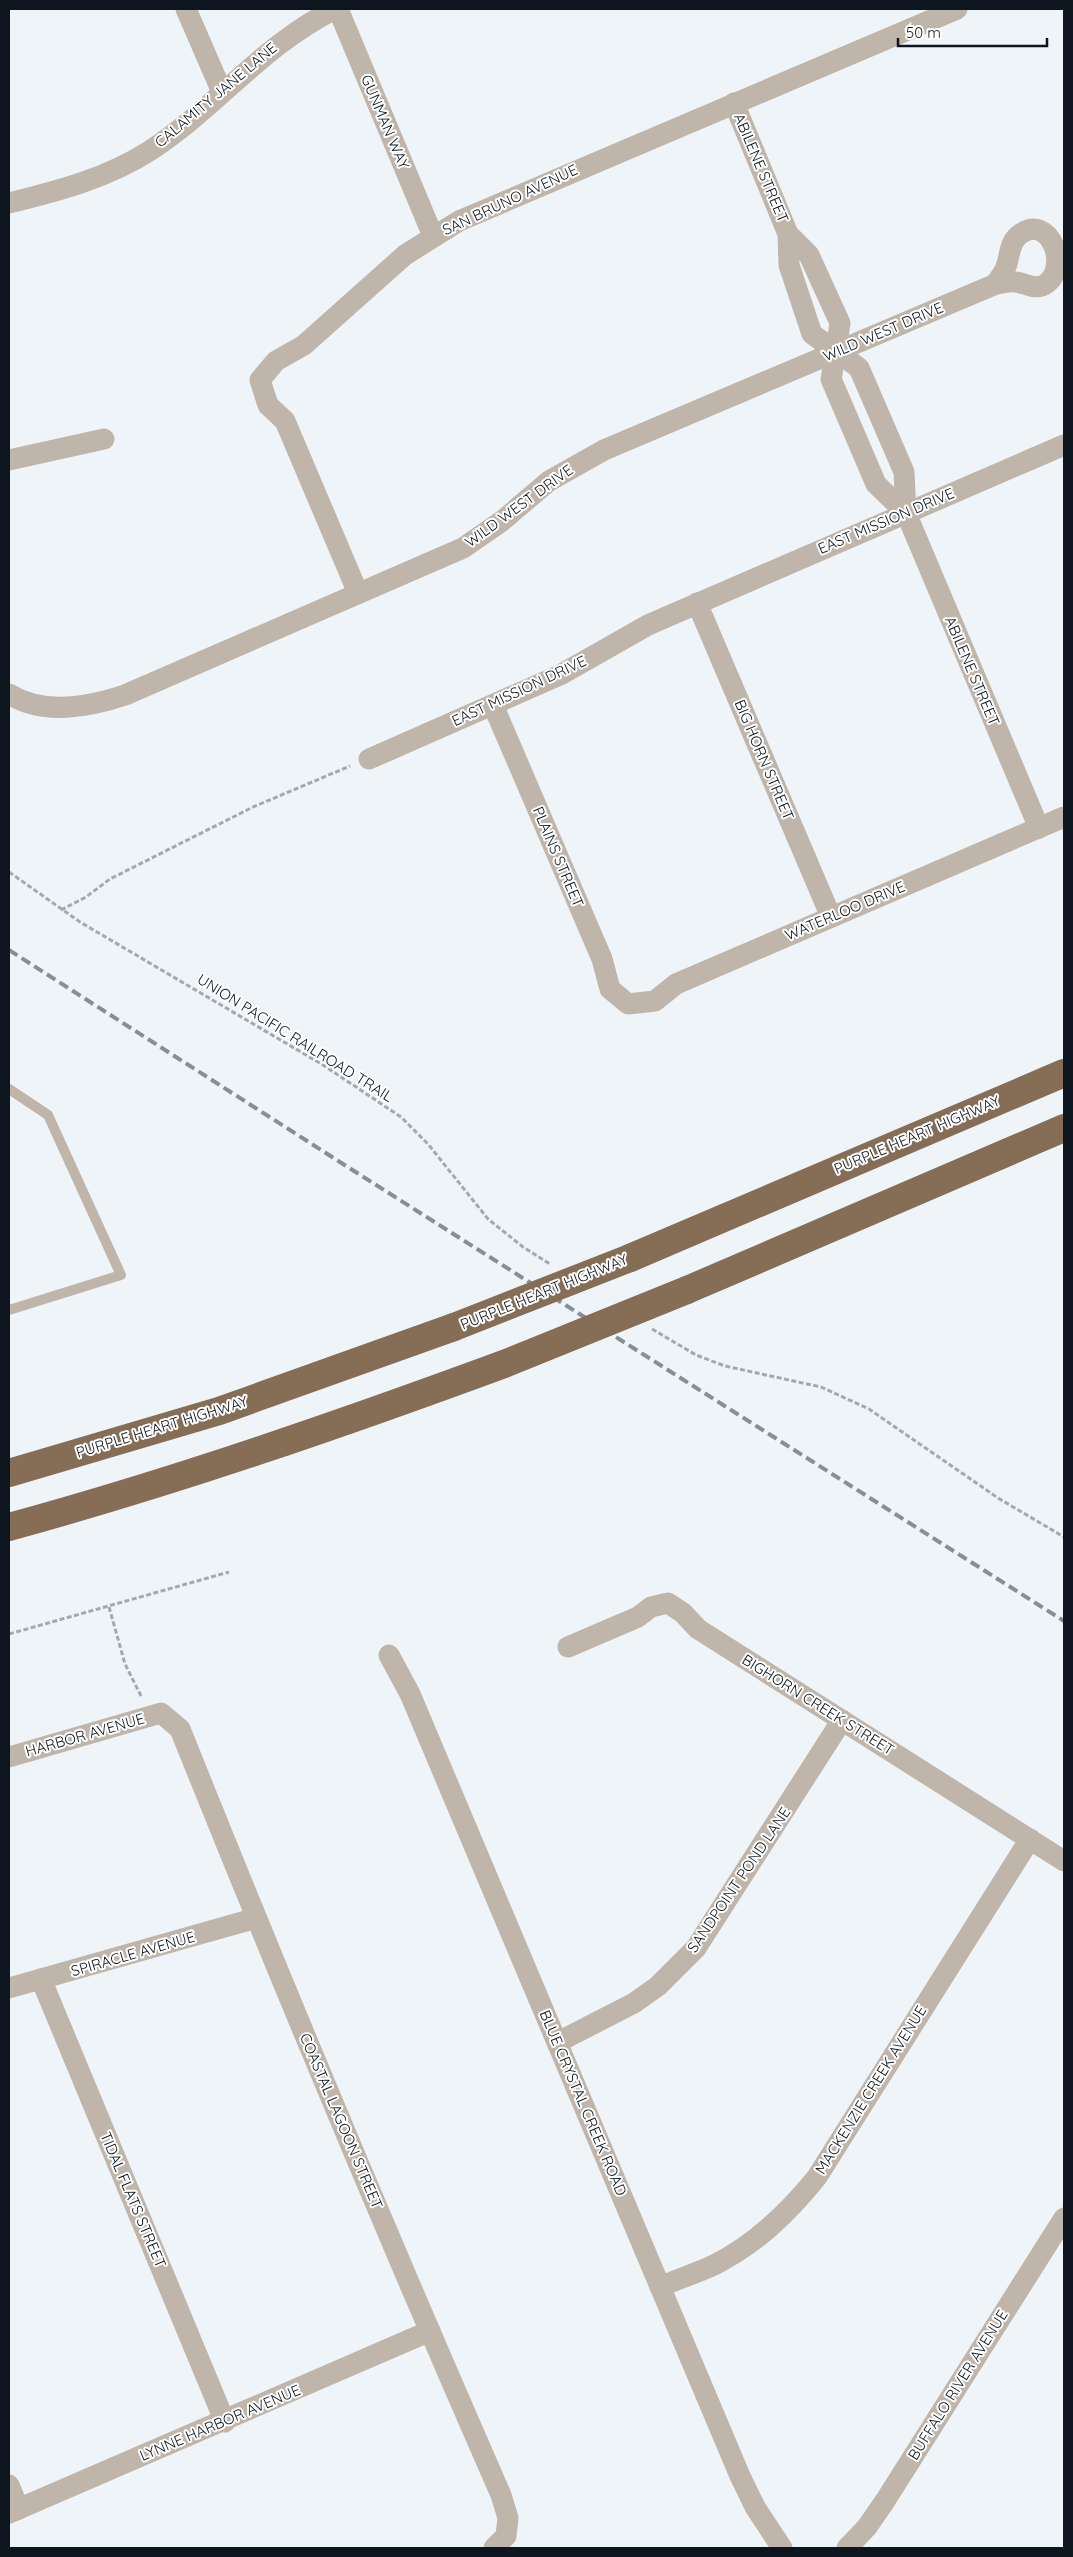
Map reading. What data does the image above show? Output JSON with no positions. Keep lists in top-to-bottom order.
{
  "streets": {
    "highway": ["PURPLE HEART HIGHWAY"],
    "street": [
      "CALAMITY JANE LANE",
      "GUNMAN WAY",
      "ABILENE STREET",
      "SAN BRUNO AVENUE",
      "WILD WEST DRIVE",
      "EAST MISSION DRIVE",
      "BIG HORN STREET",
      "PLAINS STREET",
      "WATERLOO DRIVE",
      "BIGHORN CREEK STREET",
      "HARBOR AVENUE",
      "SANDPOINT POND LANE",
      "SPIRACLE AVENUE",
      "MACKENZIE CREEK AVENUE",
      "BLUE CRYSTAL CREEK ROAD",
      "COASTAL LAGOON STREET",
      "TIDAL FLATS STREET",
      "BUFFALO RIVER AVENUE",
      "LYNNE HARBOR AVENUE"
    ],
    "path": ["UNION PACIFIC RAILROAD TRAIL"]
  },
  "crossings": [
    ["CALAMITY JANE LANE", "GUNMAN WAY"],
    ["GUNMAN WAY", "SAN BRUNO AVENUE"],
    ["ABILENE STREET", "SAN BRUNO AVENUE"],
    ["ABILENE STREET", "WILD WEST DRIVE"],
    ["ABILENE STREET", "EAST MISSION DRIVE"],
    ["ABILENE STREET", "WATERLOO DRIVE"],
    ["SAN BRUNO AVENUE", "WILD WEST DRIVE"],
    ["EAST MISSION DRIVE", "BIG HORN STREET"],
    ["EAST MISSION DRIVE", "PLAINS STREET"],
    ["BIG HORN STREET", "WATERLOO DRIVE"],
    ["PLAINS STREET", "WATERLOO DRIVE"],
    ["BIGHORN CREEK STREET", "SANDPOINT POND LANE"],
    ["BIGHORN CREEK STREET", "MACKENZIE CREEK AVENUE"],
    ["HARBOR AVENUE", "COASTAL LAGOON STREET"],
    ["SANDPOINT POND LANE", "BLUE CRYSTAL CREEK ROAD"],
    ["SPIRACLE AVENUE", "COASTAL LAGOON STREET"],
    ["SPIRACLE AVENUE", "TIDAL FLATS STREET"],
    ["MACKENZIE CREEK AVENUE", "BLUE CRYSTAL CREEK ROAD"],
    ["COASTAL LAGOON STREET", "LYNNE HARBOR AVENUE"],
    ["TIDAL FLATS STREET", "LYNNE HARBOR AVENUE"]
  ],
  "scale_bar": "50 m"
}
